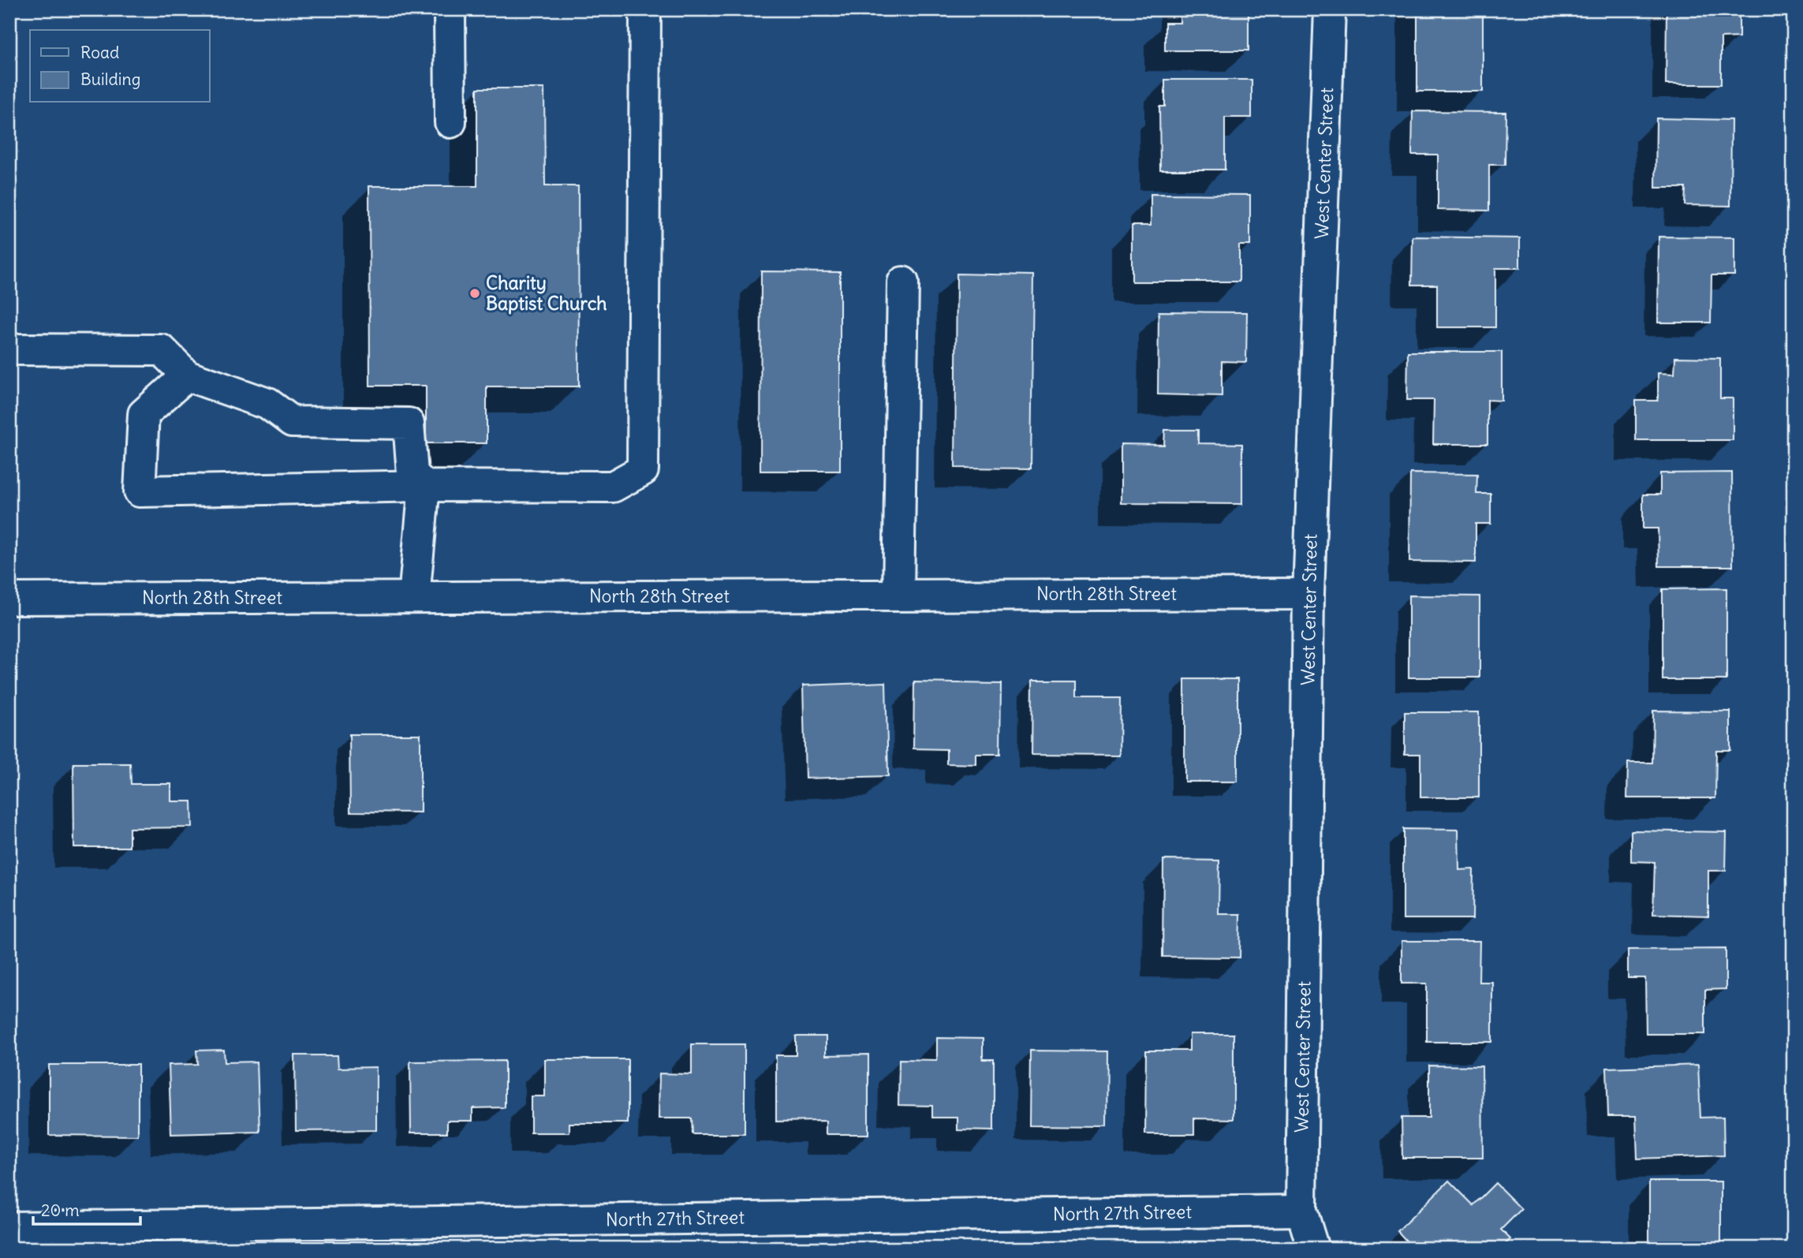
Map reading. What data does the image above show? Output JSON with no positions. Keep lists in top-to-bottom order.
{
  "streets": {
    "street": ["West Center Street", "North 28th Street", "North 27th Street"]
  },
  "crossings": [
    ["West Center Street", "North 28th Street"],
    ["West Center Street", "North 27th Street"]
  ],
  "places": ["Charity Baptist Church"],
  "legend": ["Road", "Building"],
  "scale_bar": "20 m"
}
